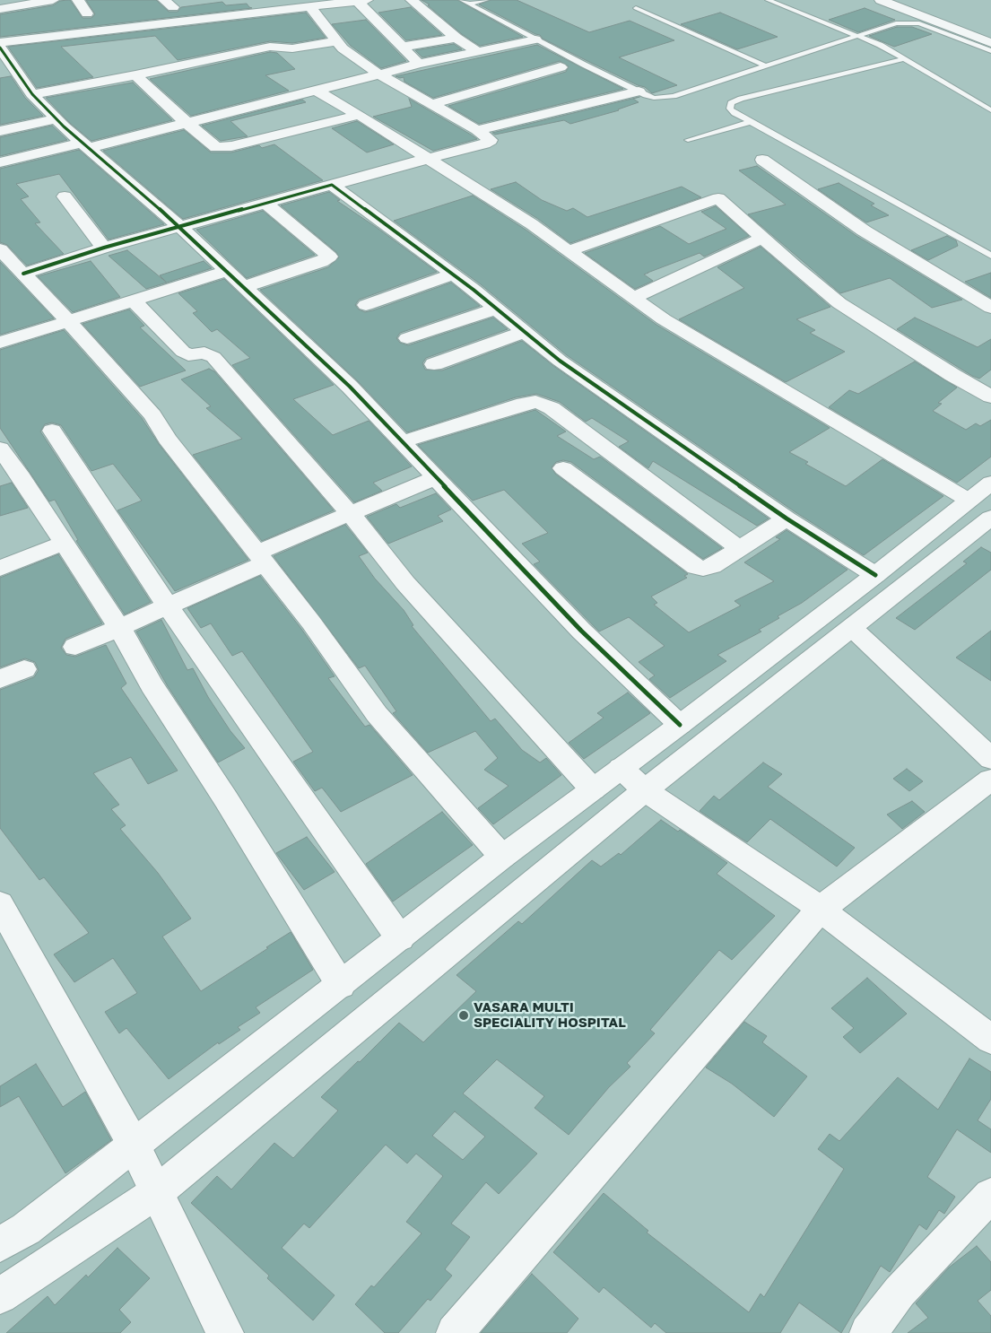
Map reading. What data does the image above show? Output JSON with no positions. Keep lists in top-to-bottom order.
{
  "places": ["VASARA MULTI SPECIALITY HOSPITAL"]
}
